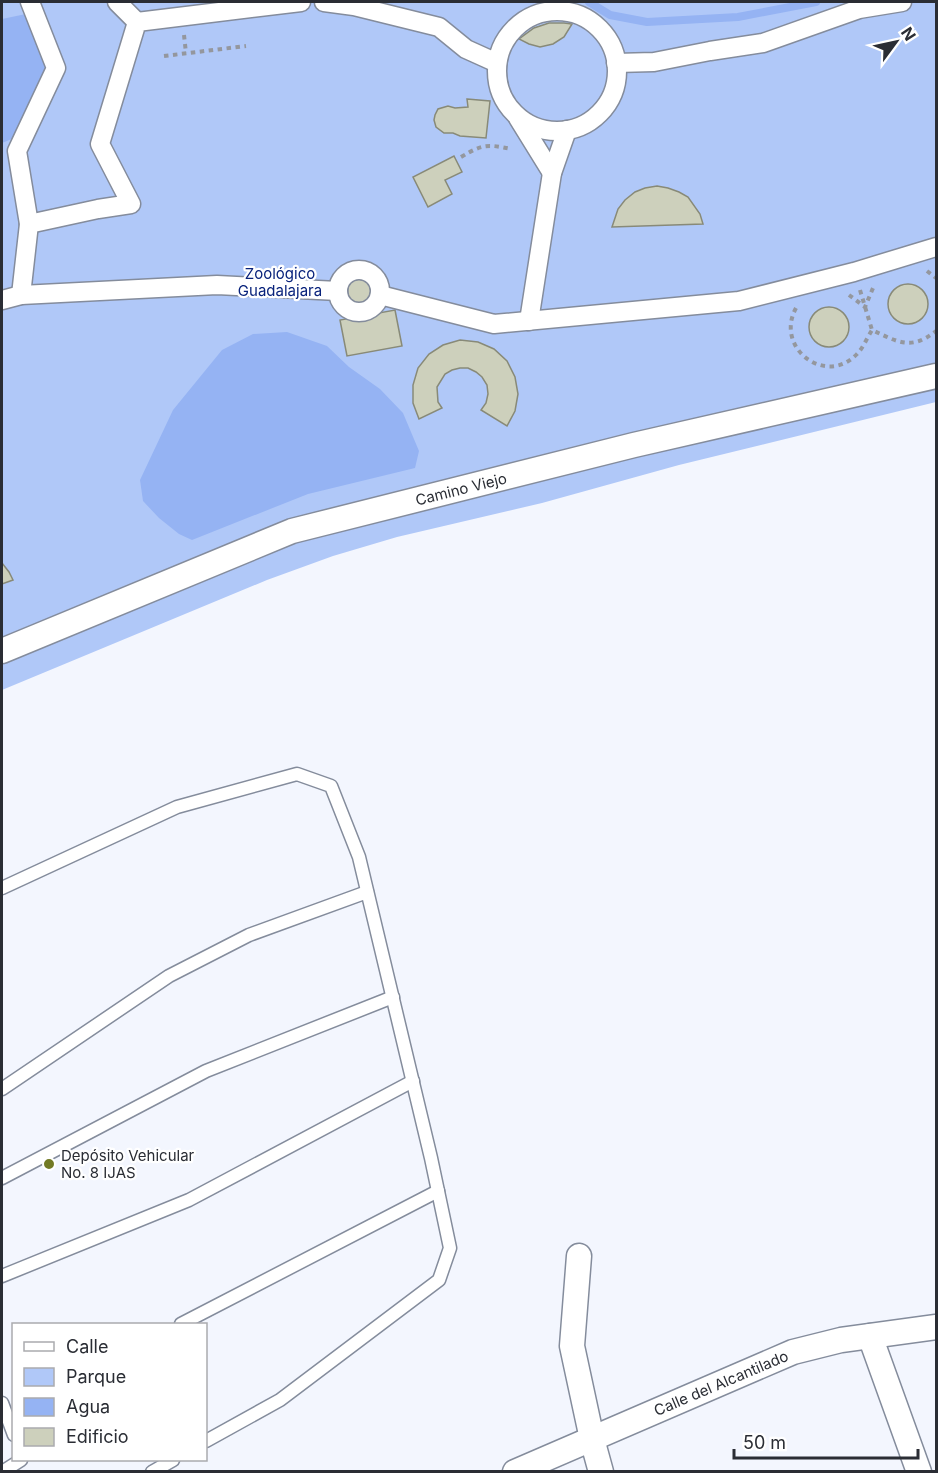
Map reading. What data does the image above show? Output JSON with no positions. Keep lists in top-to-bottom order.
{
  "streets": {
    "street": ["Camino Viejo", "Calle del Alcantilado"]
  },
  "parks": ["Zoológico Guadalajara"],
  "places": ["Depósito Vehicular No. 8 IJAS"],
  "legend": [
    "Calle",
    "Parque",
    "Agua",
    "Edificio"
  ],
  "scale_bar": "50 m",
  "north": "top right"
}
